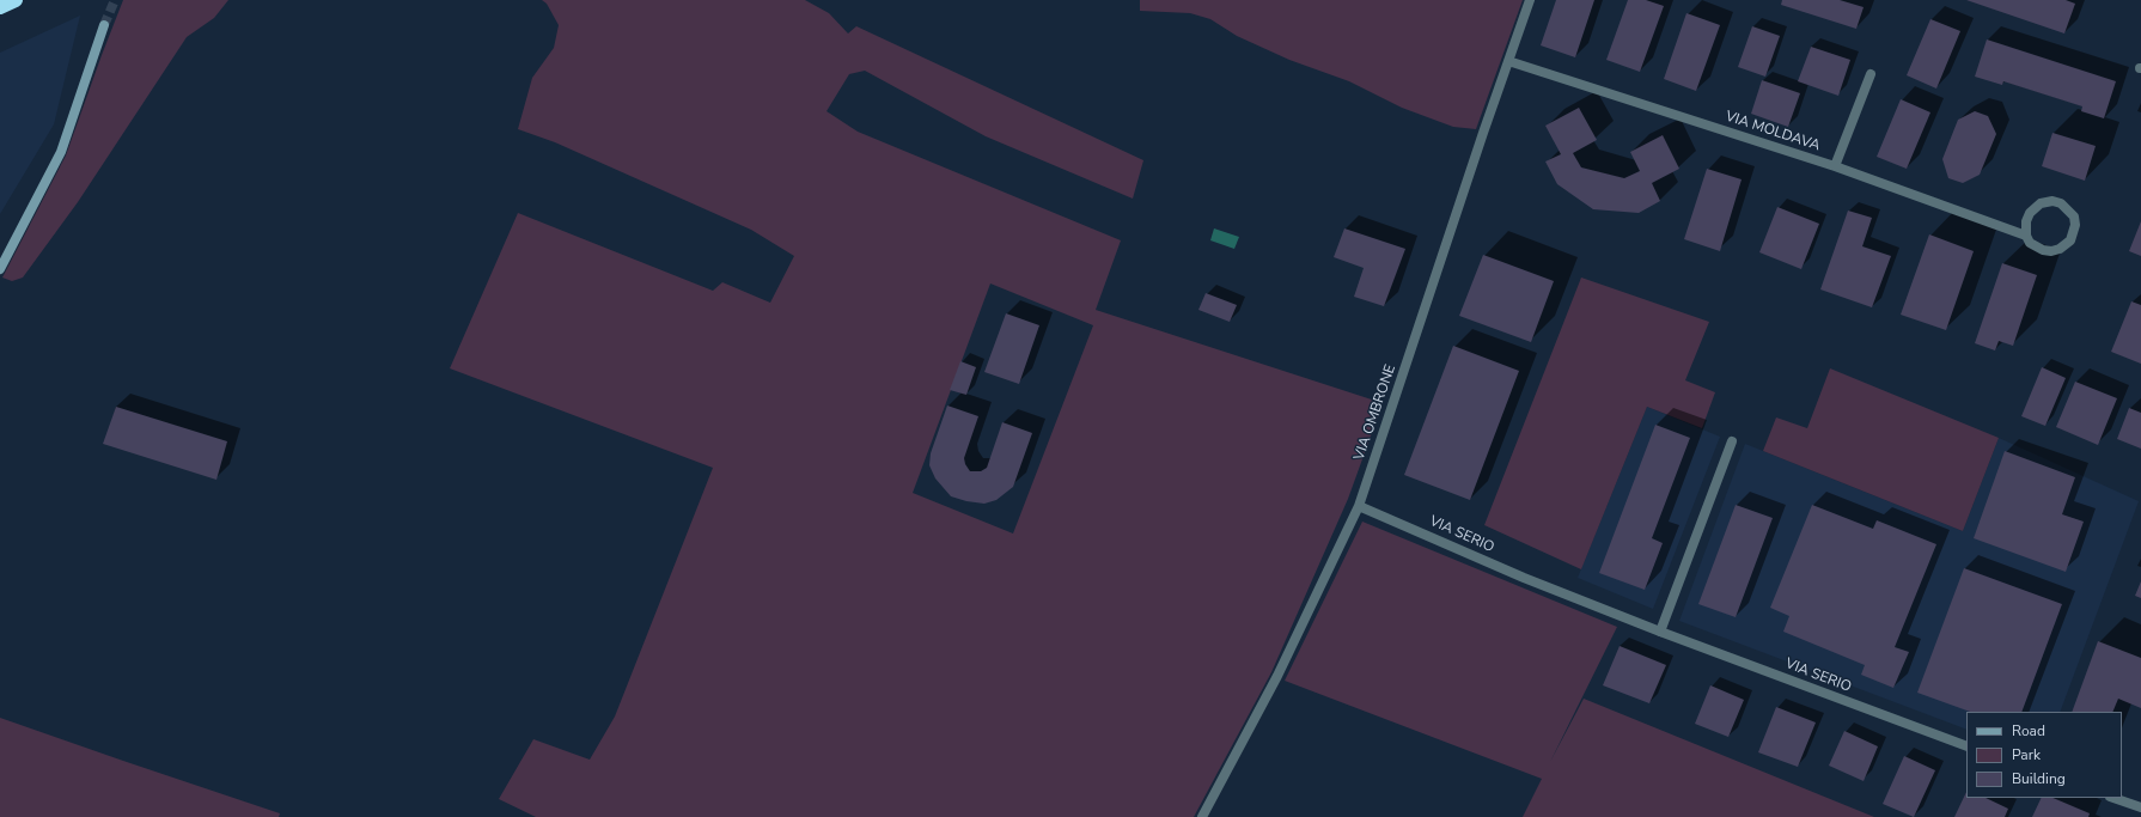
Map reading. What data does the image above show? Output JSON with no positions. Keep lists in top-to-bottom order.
{
  "streets": {
    "street": ["VIA MOLDAVA", "VIA OMBRONE", "VIA SERIO"]
  },
  "crossings": [
    ["VIA MOLDAVA", "VIA OMBRONE"],
    ["VIA OMBRONE", "VIA SERIO"]
  ],
  "legend": ["Road", "Park", "Building"]
}
